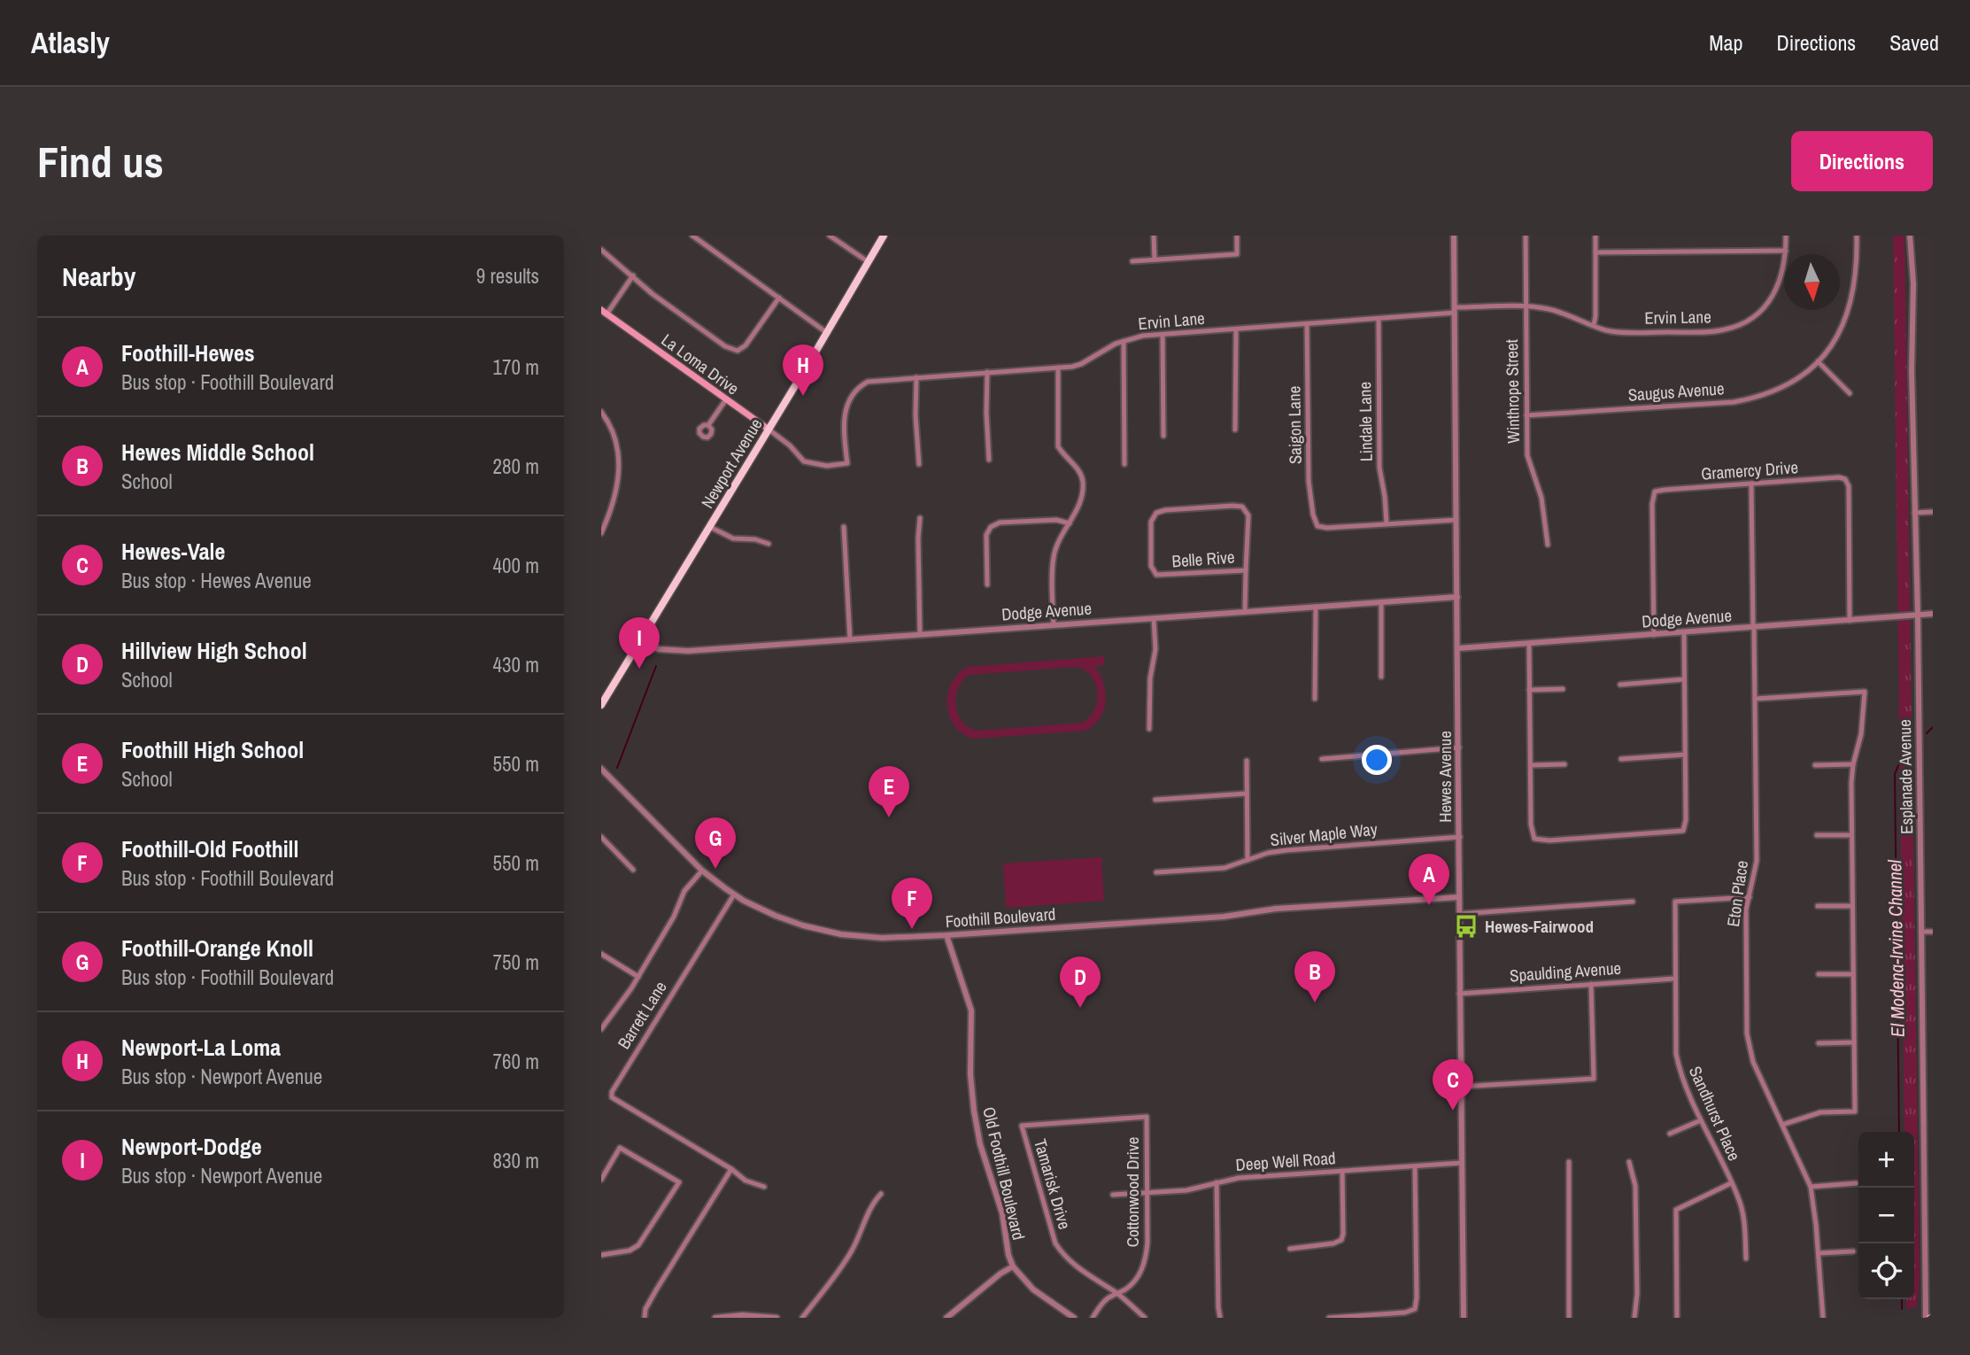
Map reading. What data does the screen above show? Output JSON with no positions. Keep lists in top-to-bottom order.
{
  "streets": {
    "main road": ["La Loma Drive", "Newport Avenue"],
    "street": [
      "Ervin Lane",
      "Winthrope Street",
      "Saugus Avenue",
      "Lindale Lane",
      "Saigon Lane",
      "Gramercy Drive",
      "Belle Rive",
      "Dodge Avenue",
      "Hewes Avenue",
      "Esplanade Avenue",
      "Silver Maple Way",
      "Eton Place",
      "Foothill Boulevard",
      "Spaulding Avenue",
      "Barrett Lane",
      "Sandhurst Place",
      "Deep Well Road",
      "Old Foothill Boulevard",
      "Tamarisk Drive",
      "Cottonwood Drive"
    ]
  },
  "crossings": [
    ["Ervin Lane", "La Loma Drive"],
    ["Ervin Lane", "Winthrope Street"],
    ["Ervin Lane", "Lindale Lane"],
    ["Ervin Lane", "Saigon Lane"],
    ["Ervin Lane", "Hewes Avenue"],
    ["La Loma Drive", "Newport Avenue"],
    ["Winthrope Street", "Saugus Avenue"],
    ["Lindale Lane", "Saigon Lane"],
    ["Newport Avenue", "Dodge Avenue"],
    ["Gramercy Drive", "Dodge Avenue"],
    ["Gramercy Drive", "Eton Place"],
    ["Belle Rive", "Dodge Avenue"],
    ["Dodge Avenue", "Hewes Avenue"],
    ["Dodge Avenue", "Esplanade Avenue"],
    ["Dodge Avenue", "Eton Place"],
    ["Hewes Avenue", "Silver Maple Way"],
    ["Hewes Avenue", "Foothill Boulevard"],
    ["Hewes Avenue", "Spaulding Avenue"],
    ["Hewes Avenue", "Deep Well Road"],
    ["Eton Place", "Sandhurst Place"],
    ["Foothill Boulevard", "Barrett Lane"],
    ["Foothill Boulevard", "Old Foothill Boulevard"],
    ["Spaulding Avenue", "Sandhurst Place"],
    ["Deep Well Road", "Cottonwood Drive"],
    ["Tamarisk Drive", "Cottonwood Drive"]
  ],
  "water": ["El Modena-Irvine Channel"],
  "places": {
    "bus stop": ["Hewes-Fairwood"]
  },
  "north": "bottom",
  "page": {
    "header": "Atlasly",
    "nav": ["Map", "Directions", "Saved"],
    "buttons": "Directions",
    "title": "Find us",
    "heading": ["Nearby", "9 results"],
    "list": [
      {
        "mark": "A",
        "name": "Foothill-Hewes",
        "note": "Bus stop · Foothill Boulevard",
        "value": "170 m"
      },
      {
        "mark": "B",
        "name": "Hewes Middle School",
        "note": "School",
        "value": "280 m"
      },
      {
        "mark": "C",
        "name": "Hewes-Vale",
        "note": "Bus stop · Hewes Avenue",
        "value": "400 m"
      },
      {
        "mark": "D",
        "name": "Hillview High School",
        "note": "School",
        "value": "430 m"
      },
      {
        "mark": "E",
        "name": "Foothill High School",
        "note": "School",
        "value": "550 m"
      },
      {
        "mark": "F",
        "name": "Foothill-Old Foothill",
        "note": "Bus stop · Foothill Boulevard",
        "value": "550 m"
      },
      {
        "mark": "G",
        "name": "Foothill-Orange Knoll",
        "note": "Bus stop · Foothill Boulevard",
        "value": "750 m"
      },
      {
        "mark": "H",
        "name": "Newport-La Loma",
        "note": "Bus stop · Newport Avenue",
        "value": "760 m"
      },
      {
        "mark": "I",
        "name": "Newport-Dodge",
        "note": "Bus stop · Newport Avenue",
        "value": "830 m"
      }
    ],
    "pins": [
      "H",
      "I",
      "E",
      "G",
      "A",
      "F",
      "B",
      "D",
      "C"
    ],
    "map_buttons": ["+", "−"]
  }
}
